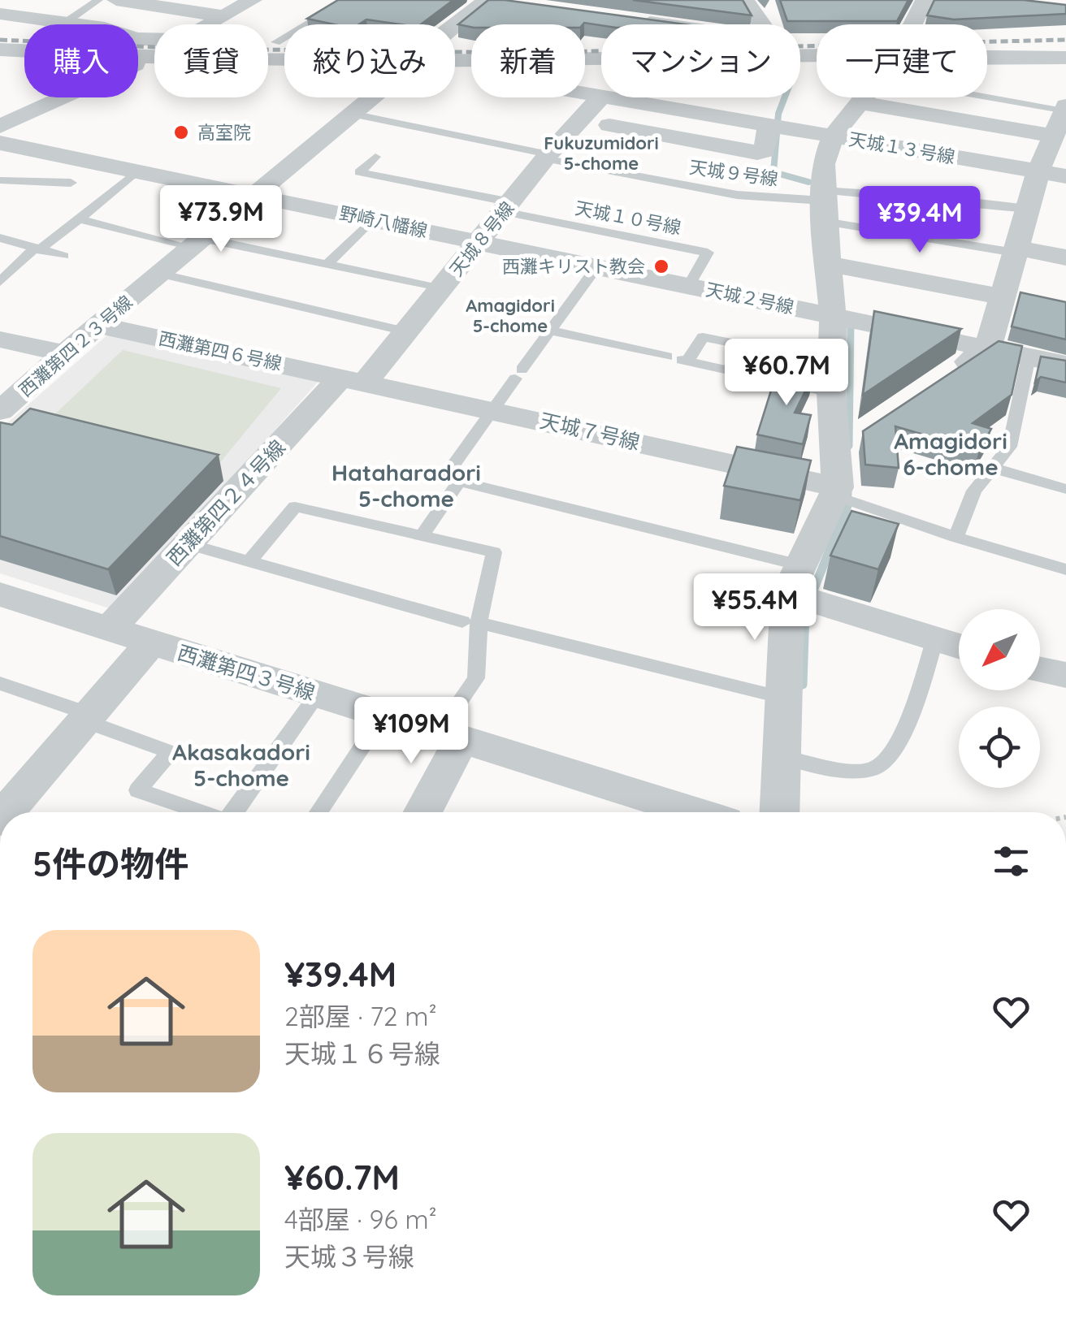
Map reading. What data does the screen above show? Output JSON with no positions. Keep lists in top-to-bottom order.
{
  "streets": {
    "street": [
      "天城１３号線",
      "野崎八幡線",
      "天城８号線",
      "天城２号線",
      "西灘第四２３号線",
      "西灘第四６号線",
      "天城７号線",
      "西灘第四２４号線",
      "西灘第四３号線"
    ],
    "lane": ["天城９号線", "天城１０号線"]
  },
  "crossings": [
    ["天城１３号線", "天城８号線"],
    ["天城９号線", "天城８号線"],
    ["天城９号線", "西灘第四２３号線"],
    ["天城１０号線", "天城８号線"],
    ["天城１０号線", "天城２号線"],
    ["野崎八幡線", "天城８号線"],
    ["野崎八幡線", "天城２号線"],
    ["野崎八幡線", "西灘第四２３号線"],
    ["天城８号線", "天城２号線"],
    ["天城８号線", "西灘第四６号線"],
    ["天城８号線", "天城７号線"],
    ["天城８号線", "西灘第四２４号線"],
    ["西灘第四２３号線", "西灘第四６号線"],
    ["西灘第四６号線", "天城７号線"],
    ["西灘第四６号線", "西灘第四２４号線"],
    ["天城７号線", "西灘第四２４号線"],
    ["西灘第四２４号線", "西灘第四３号線"]
  ],
  "districts": [
    "Fukuzumidori 5-chome",
    "Amagidori 5-chome",
    "Amagidori 6-chome",
    "Hataharadori 5-chome",
    "Akasakadori 5-chome"
  ],
  "places": ["高室院", "西灘キリスト教会"],
  "north": "bottom left",
  "page": {
    "chip": [
      "購入",
      "賃貸",
      "絞り込み",
      "新着",
      "マンション",
      "一戸建て"
    ],
    "price": [
      "¥73.9M",
      "¥39.4M",
      "¥60.7M",
      "¥55.4M",
      "¥109M"
    ],
    "heading": "5件の物件",
    "list": [
      {
        "name": "¥39.4M",
        "note": "2部屋 · 72 m² · 天城１６号線"
      },
      {
        "name": "¥60.7M",
        "note": "4部屋 · 96 m² · 天城３号線"
      }
    ]
  }
}
